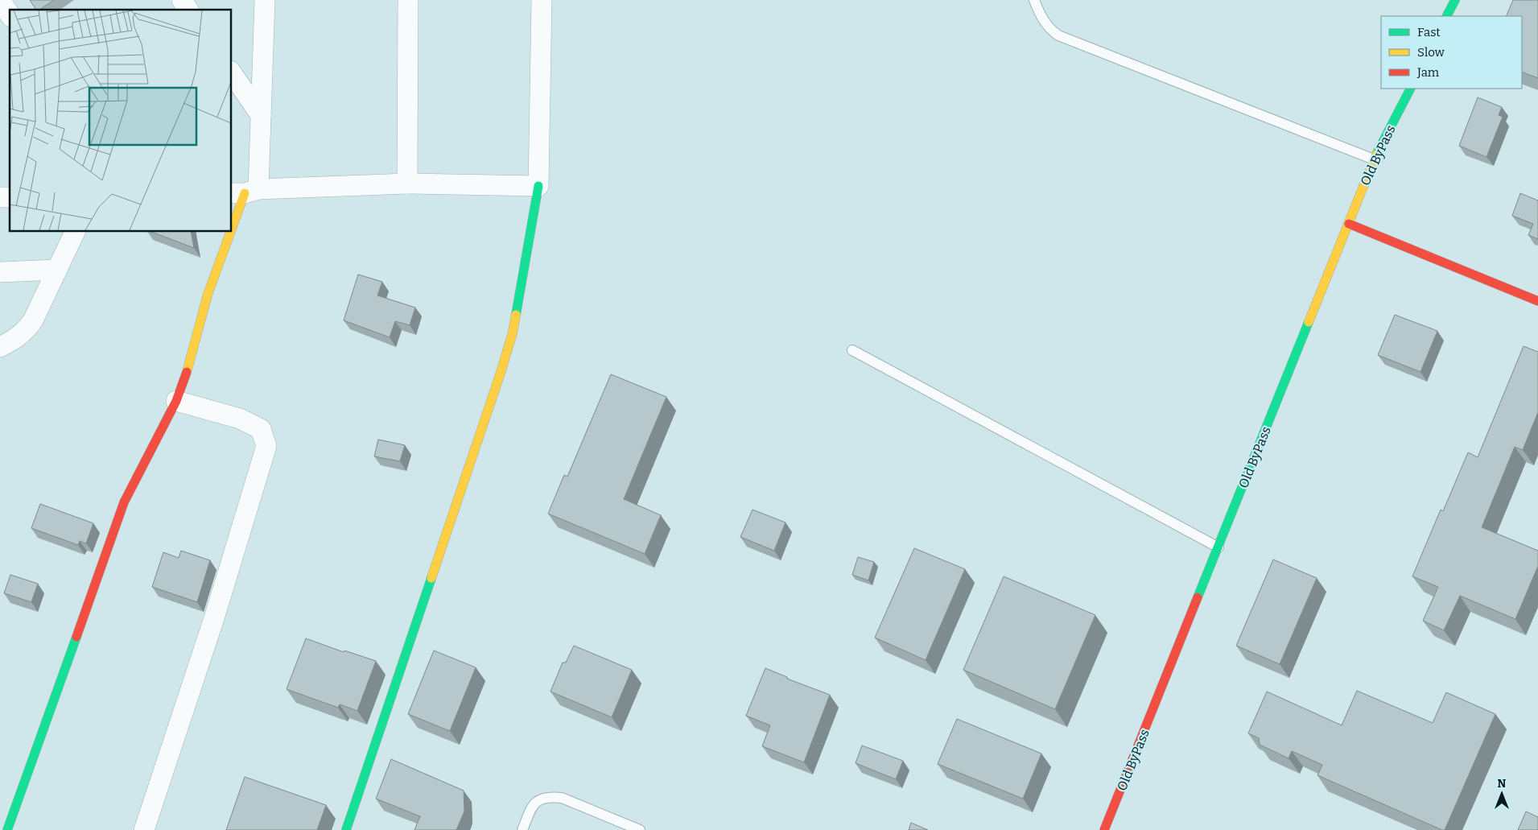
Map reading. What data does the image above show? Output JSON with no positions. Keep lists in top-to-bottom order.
{
  "streets": {
    "street": ["Old ByPass"]
  },
  "legend": ["Fast", "Slow", "Jam"],
  "north": "top"
}
